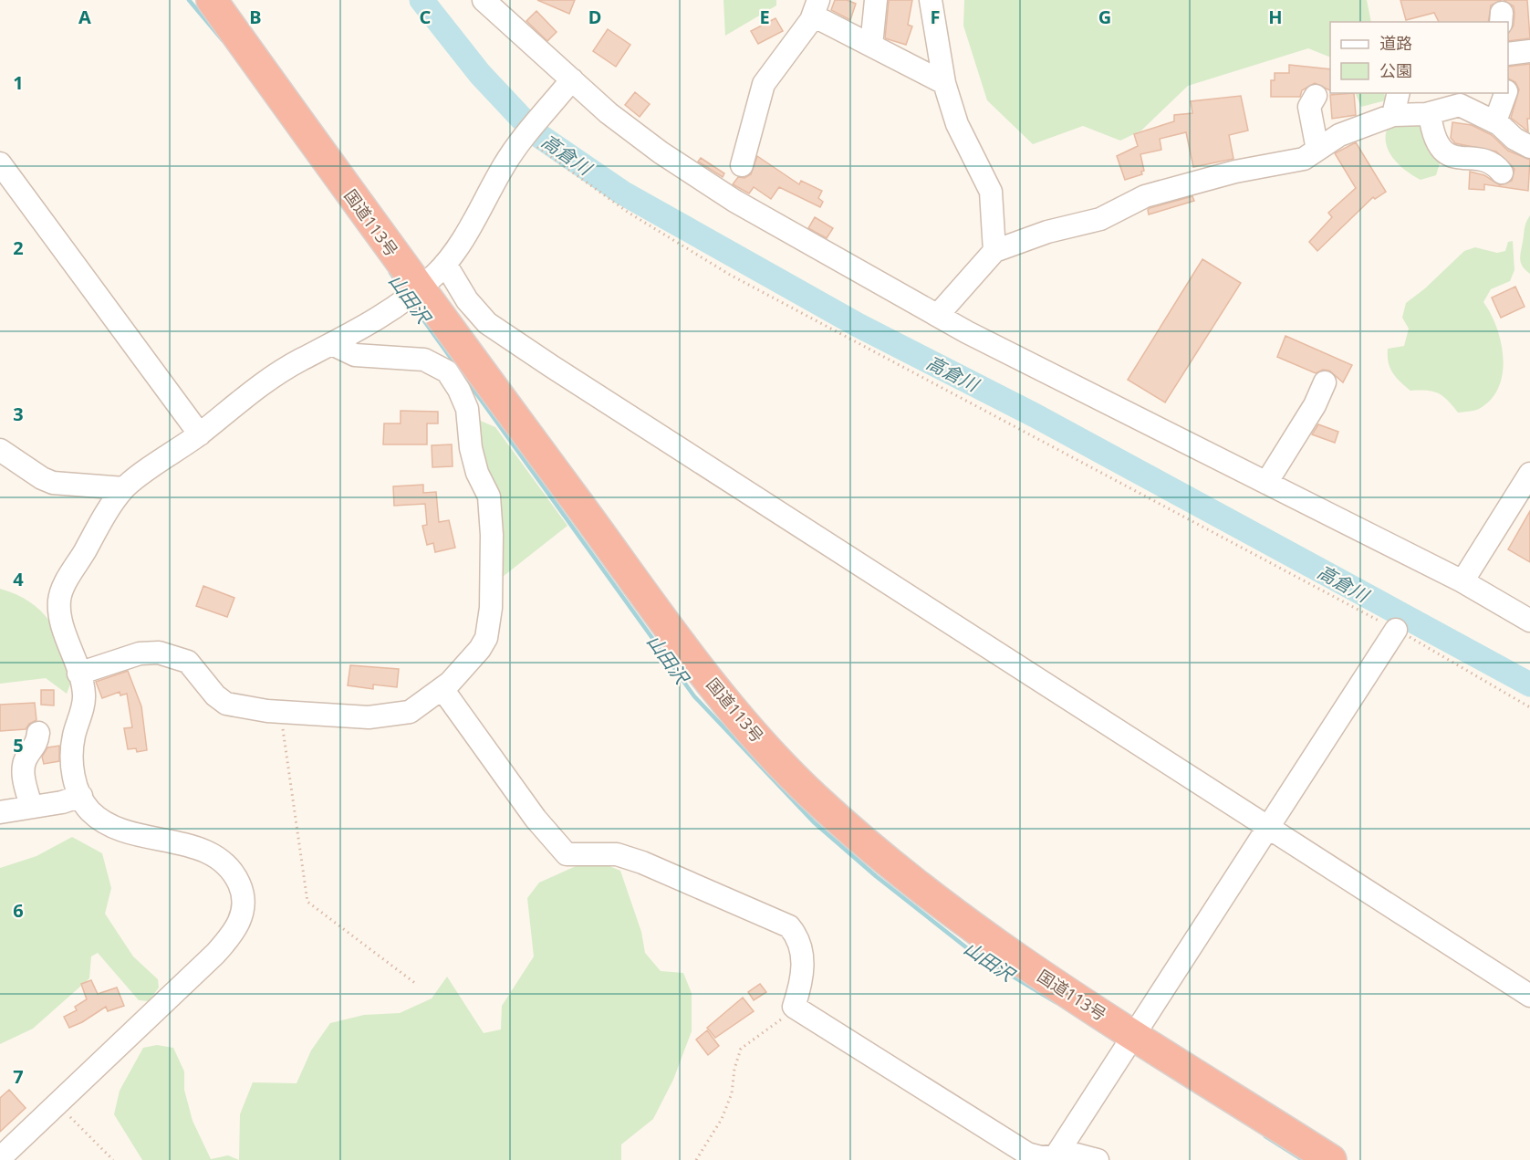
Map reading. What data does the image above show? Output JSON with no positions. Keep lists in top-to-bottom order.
{
  "streets": {
    "highway": ["国道113号"]
  },
  "water": ["高倉川", "山田沢"],
  "legend": ["道路", "公園"],
  "grid": {
    "columns": [
      "A",
      "B",
      "C",
      "D",
      "E",
      "F",
      "G",
      "H"
    ],
    "rows": [
      "1",
      "2",
      "3",
      "4",
      "5",
      "6",
      "7"
    ]
  }
}
